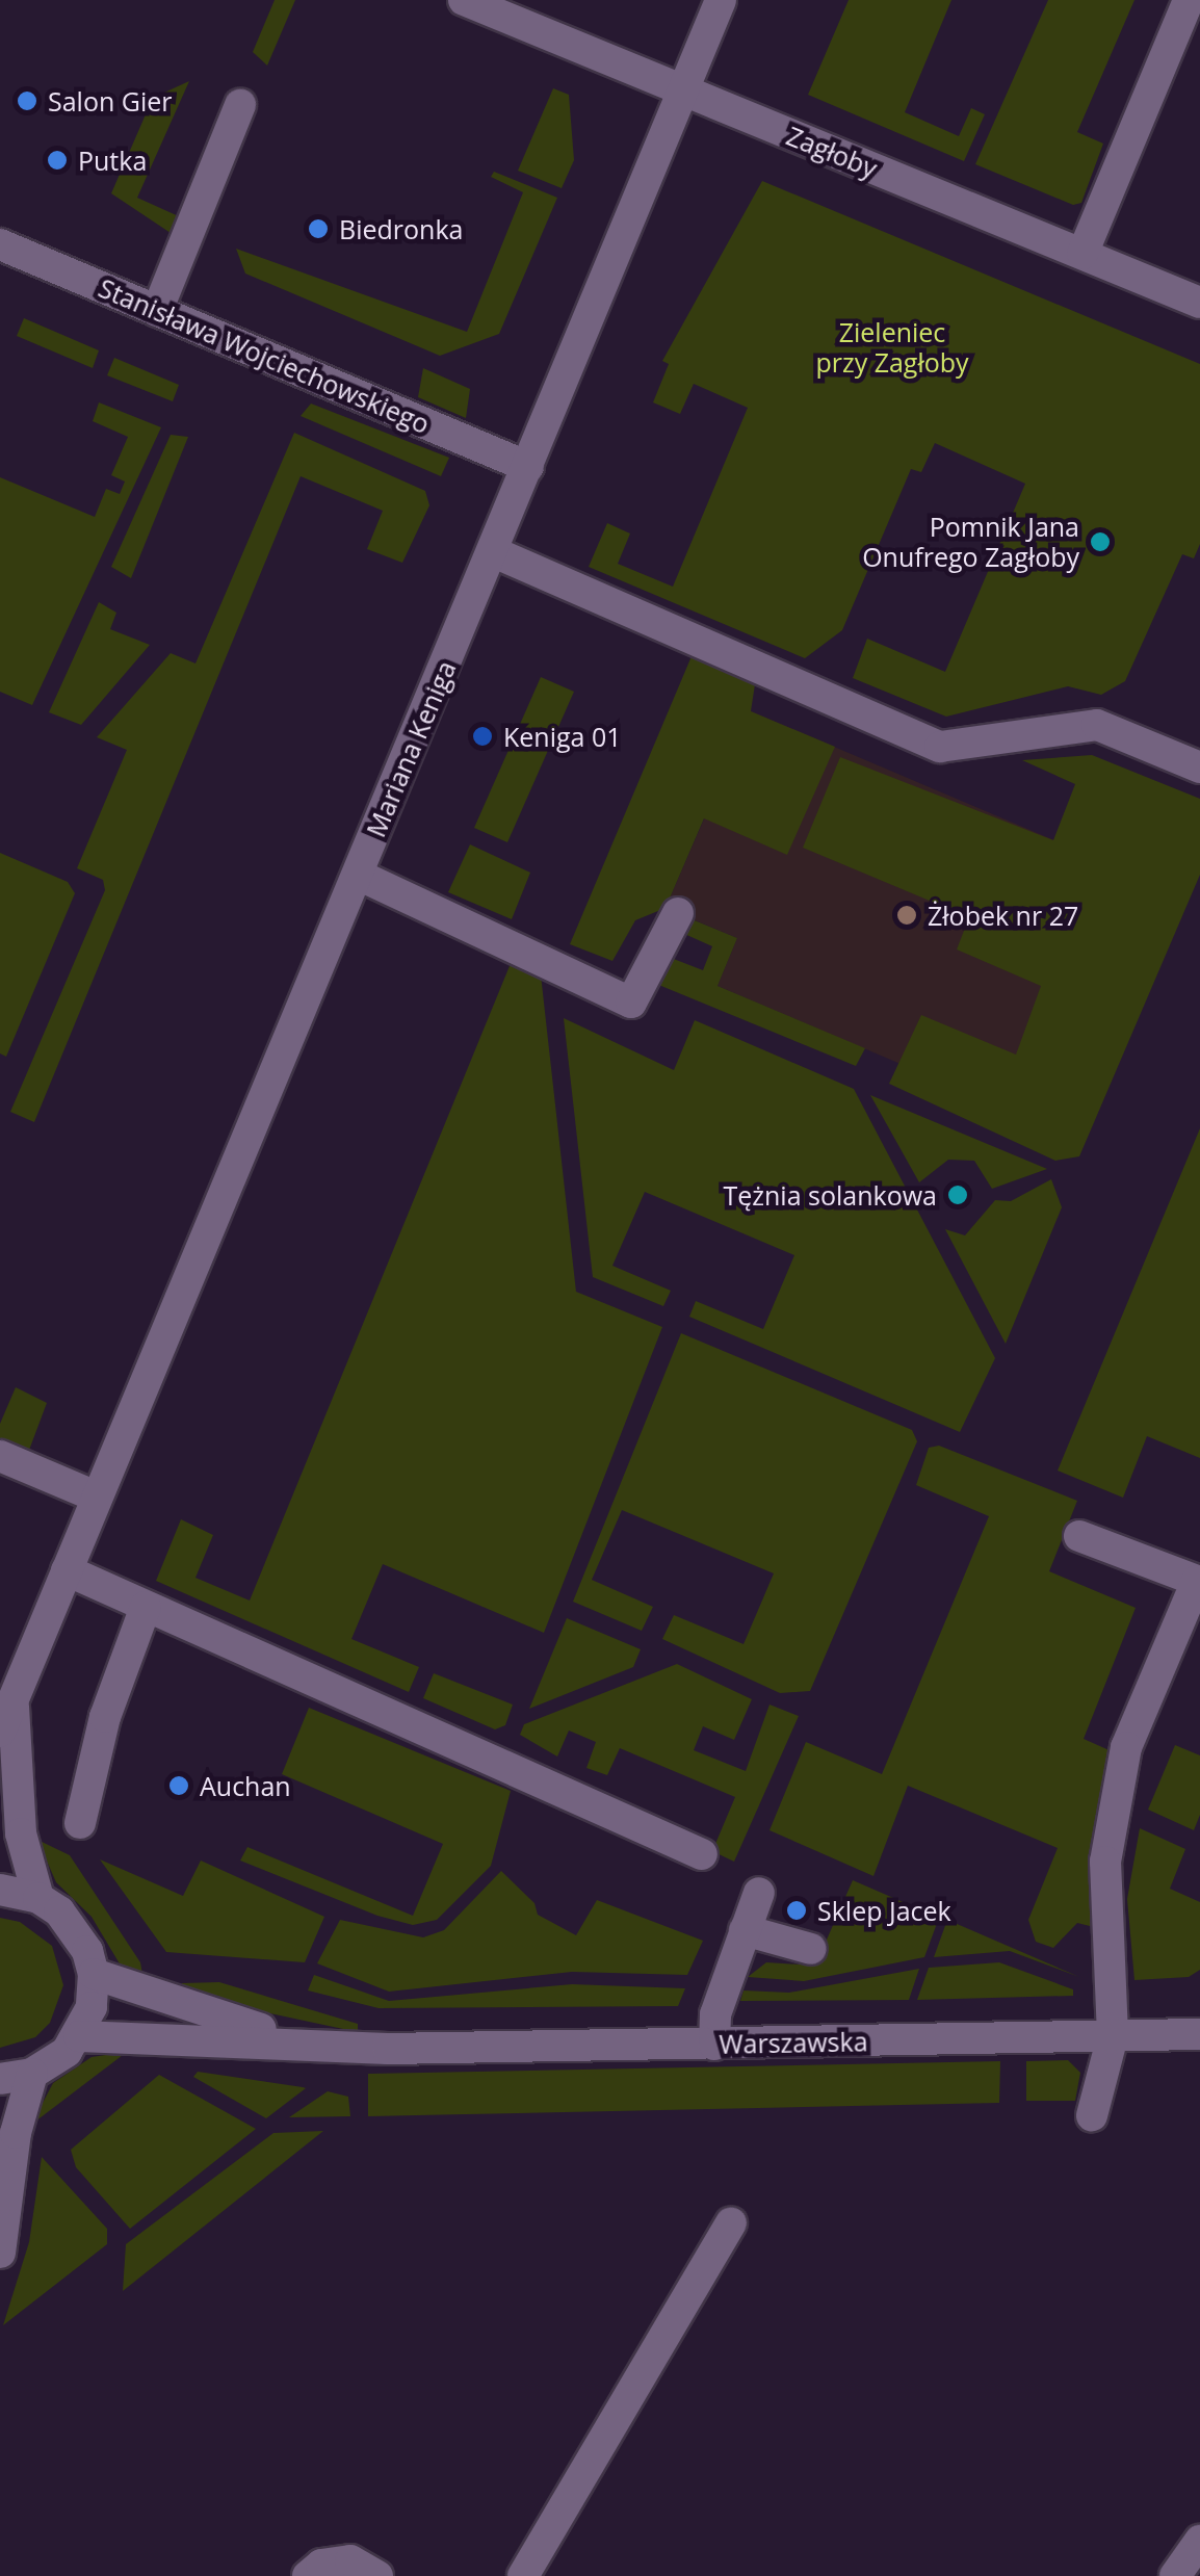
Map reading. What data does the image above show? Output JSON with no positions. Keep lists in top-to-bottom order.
{
  "streets": {
    "street": [
      "Zagłoby",
      "Stanisława Wojciechowskiego",
      "Mariana Keniga",
      "Warszawska"
    ]
  },
  "crossings": [
    ["Zagłoby", "Mariana Keniga"],
    ["Stanisława Wojciechowskiego", "Mariana Keniga"]
  ],
  "parks": ["Zieleniec przy Zagłoby"],
  "places": [
    "Salon Gier",
    "Putka",
    "Biedronka",
    "Pomnik Jana Onufrego Zagłoby",
    "Keniga 01",
    "Żłobek nr 27",
    "Tężnia solankowa",
    "Auchan",
    "Sklep Jacek"
  ]
}
